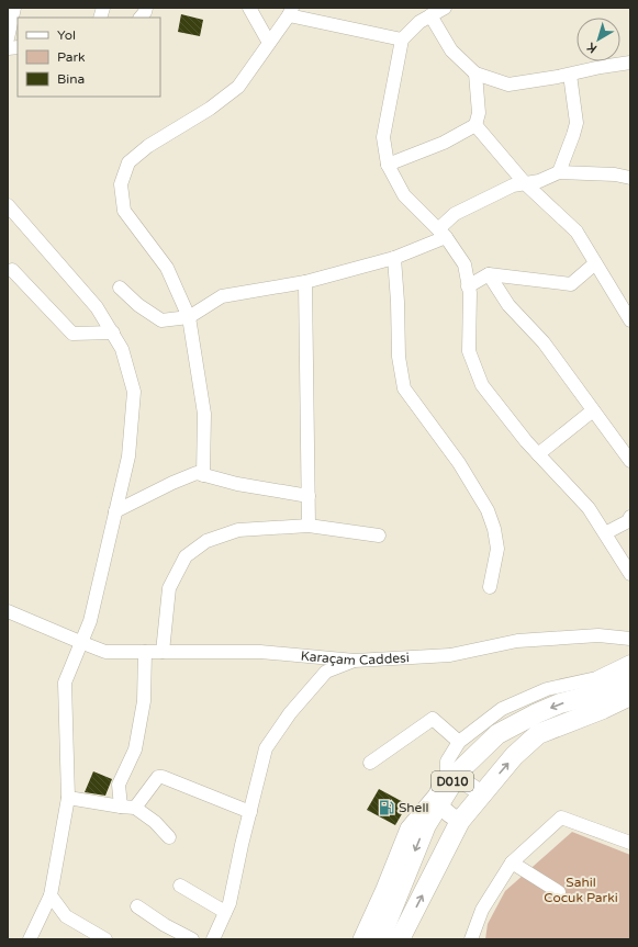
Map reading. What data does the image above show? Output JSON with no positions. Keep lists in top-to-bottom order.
{
  "streets": {
    "highway": ["D010"],
    "street": ["Karaçam Caddesi"]
  },
  "parks": ["Sahil Cocuk Parki"],
  "places": {
    "fuel station": ["Shell"]
  },
  "legend": ["Yol", "Park", "Bina"],
  "north": "bottom left"
}
